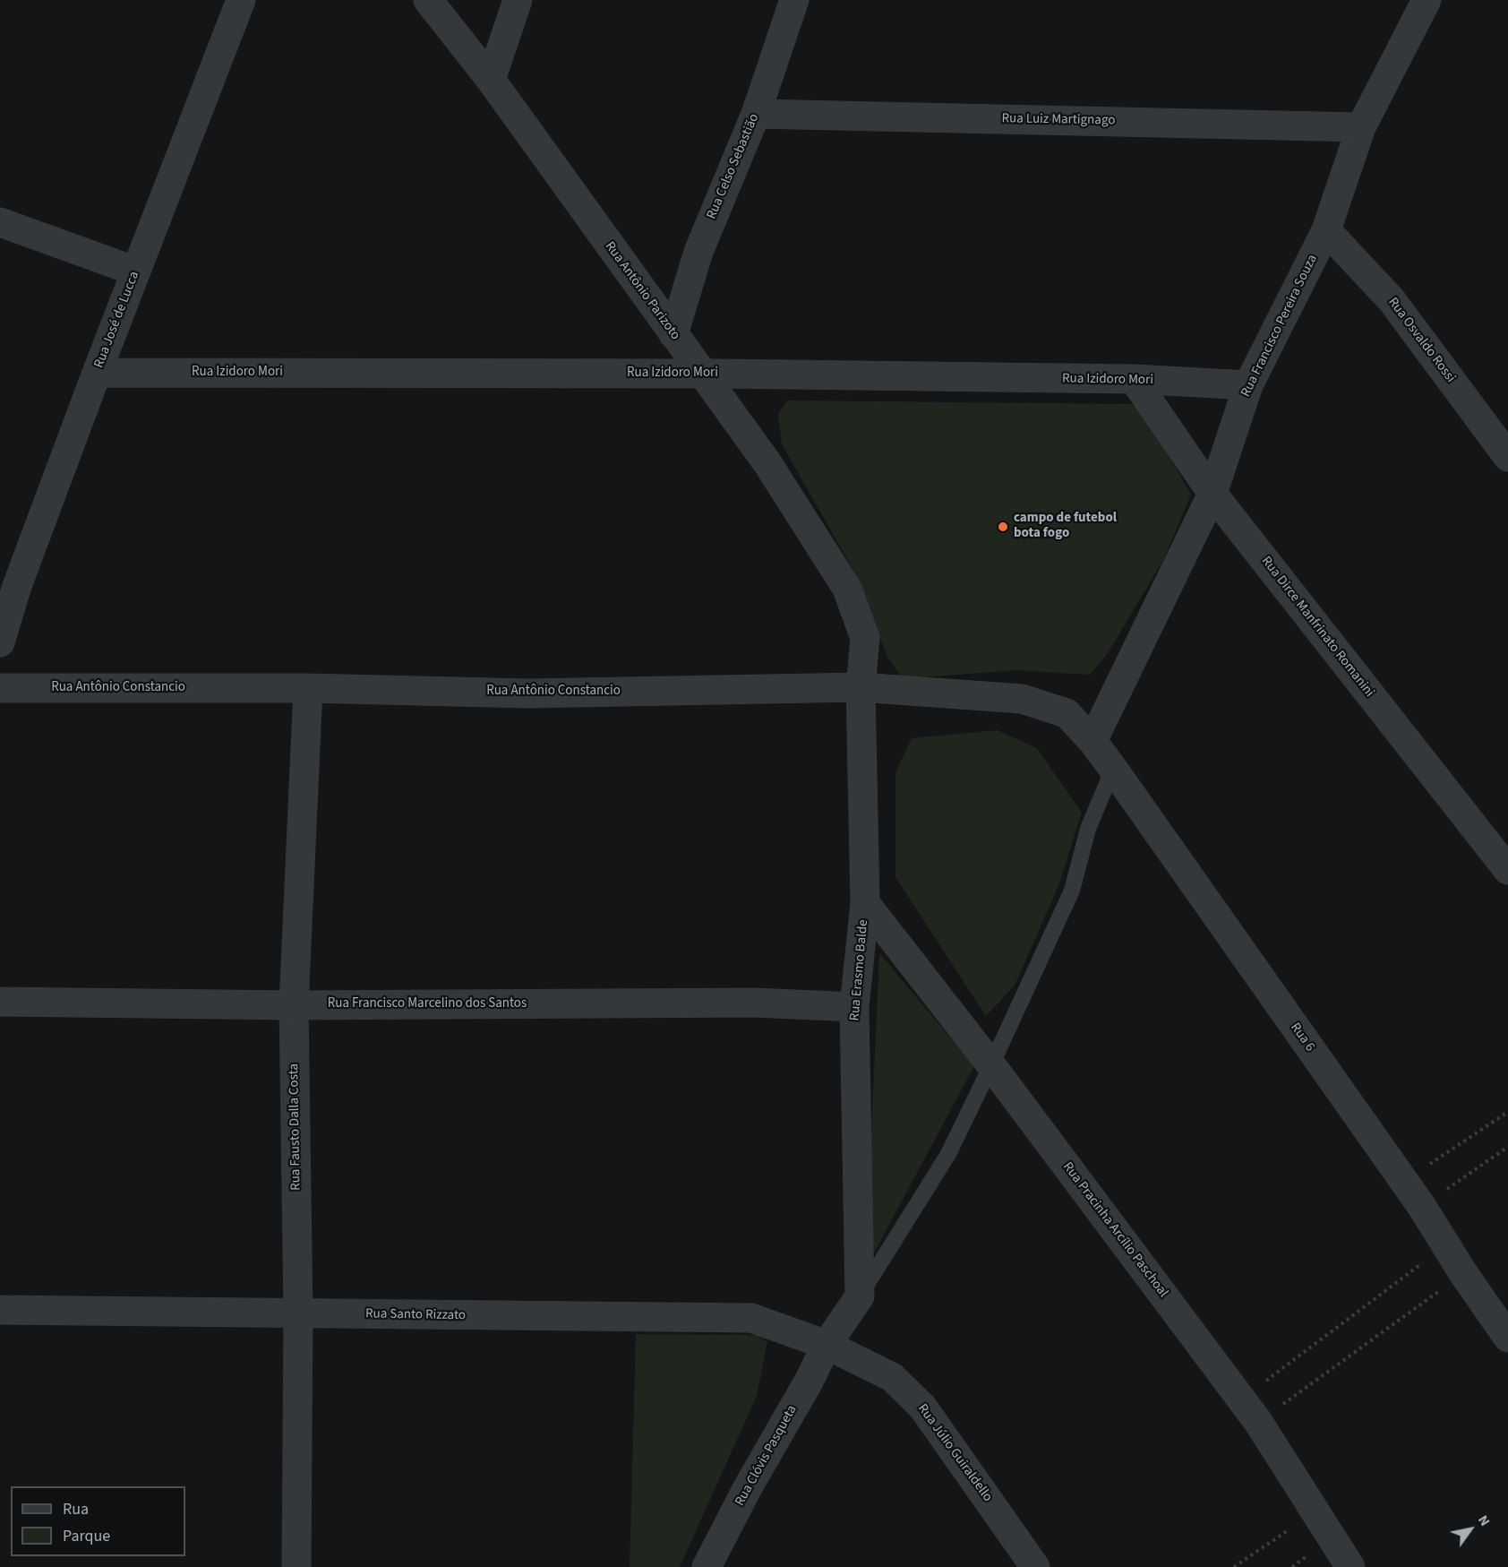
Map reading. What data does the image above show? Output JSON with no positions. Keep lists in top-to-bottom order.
{
  "streets": {
    "street": [
      "Rua Luiz Martignago",
      "Rua Celso Sebastião",
      "Rua Antônio Parizoto",
      "Rua José de Lucca",
      "Rua Francisco Pereira Souza",
      "Rua Osvaldo Rossi",
      "Rua Izidoro Mori",
      "Rua Dirce Manfrinato Romanini",
      "Rua Antônio Constancio",
      "Rua Erasmo Balde",
      "Rua Francisco Marcelino dos Santos",
      "Rua 6",
      "Rua Fausto Dalla Costa",
      "Rua Pracinha Arcílio Paschoal",
      "Rua Santo Rizzato",
      "Rua Júlio Guiraldello",
      "Rua Clóvis Pasqueta"
    ]
  },
  "crossings": [
    ["Rua Luiz Martignago", "Rua Celso Sebastião"],
    ["Rua Luiz Martignago", "Rua Francisco Pereira Souza"],
    ["Rua Celso Sebastião", "Rua Antônio Parizoto"],
    ["Rua Antônio Parizoto", "Rua Izidoro Mori"],
    ["Rua Antônio Parizoto", "Rua Erasmo Balde"],
    ["Rua José de Lucca", "Rua Izidoro Mori"],
    ["Rua Francisco Pereira Souza", "Rua Osvaldo Rossi"],
    ["Rua Francisco Pereira Souza", "Rua Izidoro Mori"],
    ["Rua Francisco Pereira Souza", "Rua Dirce Manfrinato Romanini"],
    ["Rua Francisco Pereira Souza", "Rua Antônio Constancio"],
    ["Rua Francisco Pereira Souza", "Rua 6"],
    ["Rua Izidoro Mori", "Rua Dirce Manfrinato Romanini"],
    ["Rua Antônio Constancio", "Rua Erasmo Balde"],
    ["Rua Antônio Constancio", "Rua 6"],
    ["Rua Antônio Constancio", "Rua Fausto Dalla Costa"],
    ["Rua Erasmo Balde", "Rua Francisco Marcelino dos Santos"],
    ["Rua Erasmo Balde", "Rua Pracinha Arcílio Paschoal"],
    ["Rua Francisco Marcelino dos Santos", "Rua Fausto Dalla Costa"],
    ["Rua Fausto Dalla Costa", "Rua Santo Rizzato"],
    ["Rua Santo Rizzato", "Rua Júlio Guiraldello"],
    ["Rua Santo Rizzato", "Rua Clóvis Pasqueta"],
    ["Rua Júlio Guiraldello", "Rua Clóvis Pasqueta"]
  ],
  "places": ["campo de futebol bota fogo"],
  "legend": ["Rua", "Parque"],
  "north": "top right"
}
